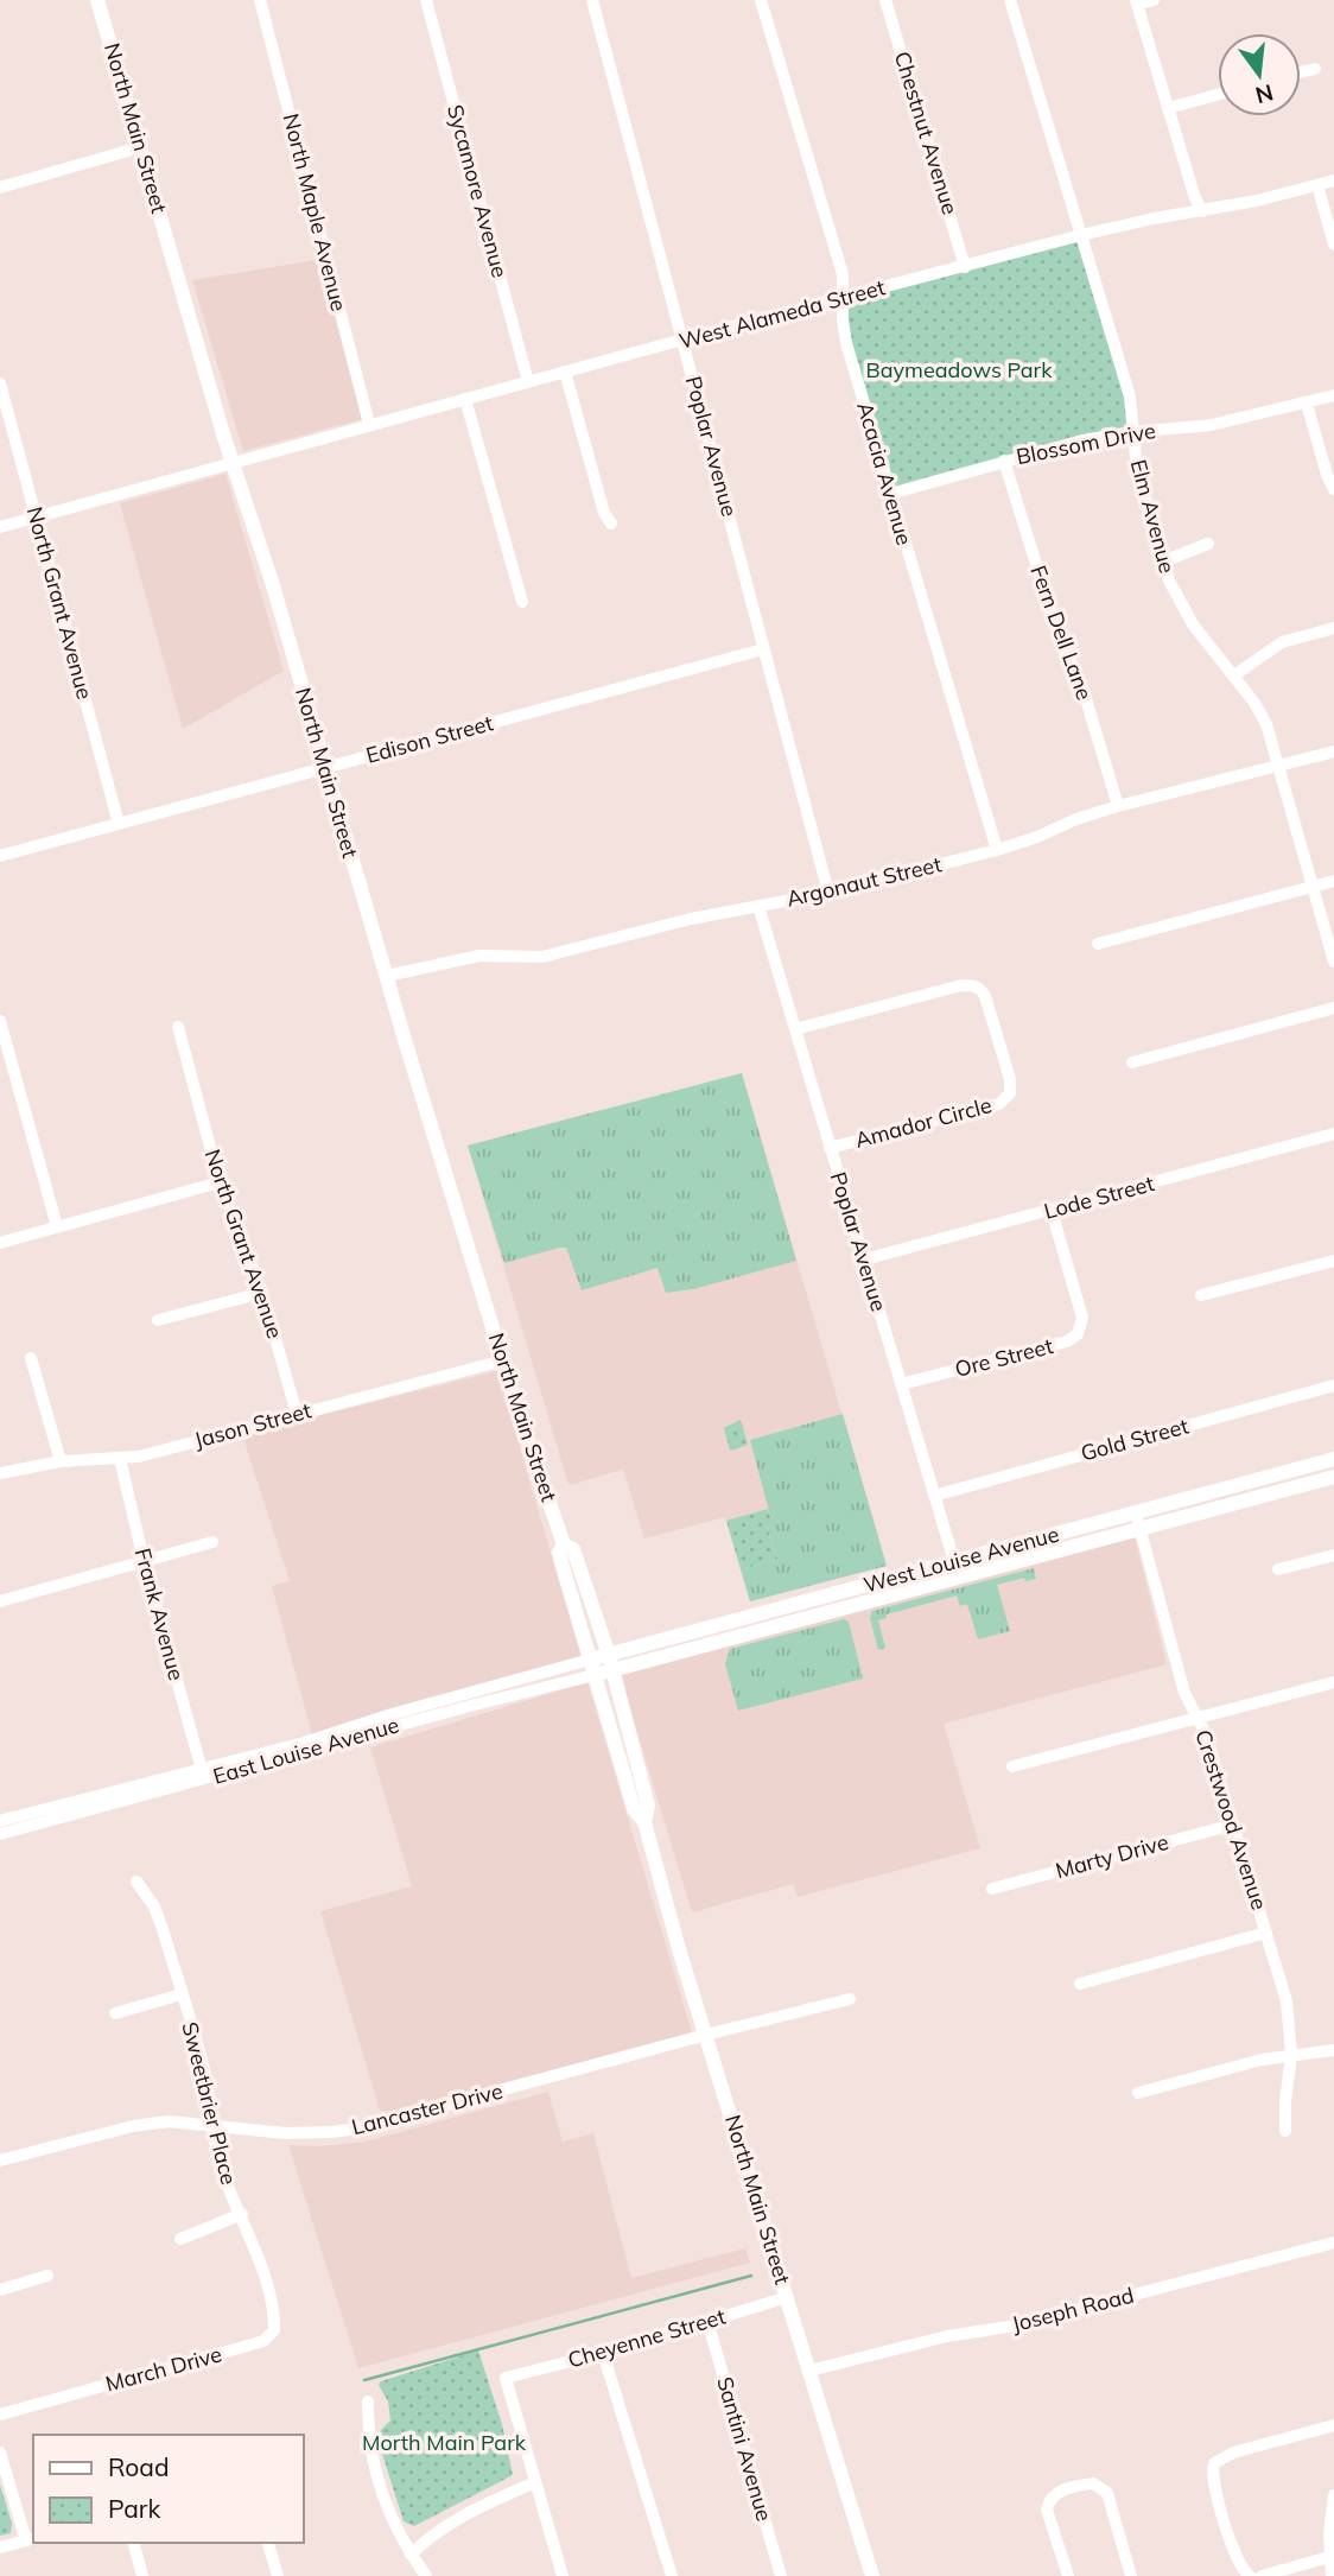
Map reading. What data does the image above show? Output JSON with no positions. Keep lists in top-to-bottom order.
{
  "streets": {
    "main road": ["North Main Street", "West Louise Avenue", "East Louise Avenue"],
    "street": [
      "Chestnut Avenue",
      "Sycamore Avenue",
      "North Maple Avenue",
      "West Alameda Street",
      "Blossom Drive",
      "Poplar Avenue",
      "Acacia Avenue",
      "Elm Avenue",
      "North Grant Avenue",
      "Fern Dell Lane",
      "Edison Street",
      "Argonaut Street",
      "Amador Circle",
      "Lode Street",
      "Ore Street",
      "Jason Street",
      "Gold Street",
      "Frank Avenue",
      "Crestwood Avenue",
      "Marty Drive",
      "Sweetbrier Place",
      "Lancaster Drive",
      "Joseph Road",
      "Cheyenne Street",
      "March Drive",
      "Santini Avenue"
    ]
  },
  "crossings": [
    ["North Main Street", "West Alameda Street"],
    ["North Main Street", "Edison Street"],
    ["North Main Street", "Argonaut Street"],
    ["North Main Street", "Jason Street"],
    ["North Main Street", "West Louise Avenue"],
    ["North Main Street", "East Louise Avenue"],
    ["North Main Street", "Lancaster Drive"],
    ["North Main Street", "Joseph Road"],
    ["North Main Street", "Cheyenne Street"],
    ["Chestnut Avenue", "West Alameda Street"],
    ["Sycamore Avenue", "West Alameda Street"],
    ["North Maple Avenue", "West Alameda Street"],
    ["West Alameda Street", "Poplar Avenue"],
    ["West Alameda Street", "Acacia Avenue"],
    ["West Alameda Street", "Elm Avenue"],
    ["West Alameda Street", "North Grant Avenue"],
    ["Blossom Drive", "Acacia Avenue"],
    ["Blossom Drive", "Elm Avenue"],
    ["Blossom Drive", "Fern Dell Lane"],
    ["Poplar Avenue", "Edison Street"],
    ["Poplar Avenue", "Argonaut Street"],
    ["Poplar Avenue", "Amador Circle"],
    ["Poplar Avenue", "Lode Street"],
    ["Poplar Avenue", "Ore Street"],
    ["Poplar Avenue", "Gold Street"],
    ["Poplar Avenue", "West Louise Avenue"],
    ["Acacia Avenue", "Argonaut Street"],
    ["Elm Avenue", "Argonaut Street"],
    ["North Grant Avenue", "Edison Street"],
    ["North Grant Avenue", "Jason Street"],
    ["Fern Dell Lane", "Argonaut Street"],
    ["Lode Street", "Ore Street"],
    ["Jason Street", "Frank Avenue"],
    ["West Louise Avenue", "East Louise Avenue"],
    ["West Louise Avenue", "Crestwood Avenue"],
    ["Frank Avenue", "East Louise Avenue"],
    ["Crestwood Avenue", "Marty Drive"],
    ["Sweetbrier Place", "Lancaster Drive"],
    ["Sweetbrier Place", "March Drive"],
    ["Cheyenne Street", "Santini Avenue"]
  ],
  "parks": ["Baymeadows Park", "Morth Main Park"],
  "legend": ["Road", "Park"],
  "north": "bottom"
}
